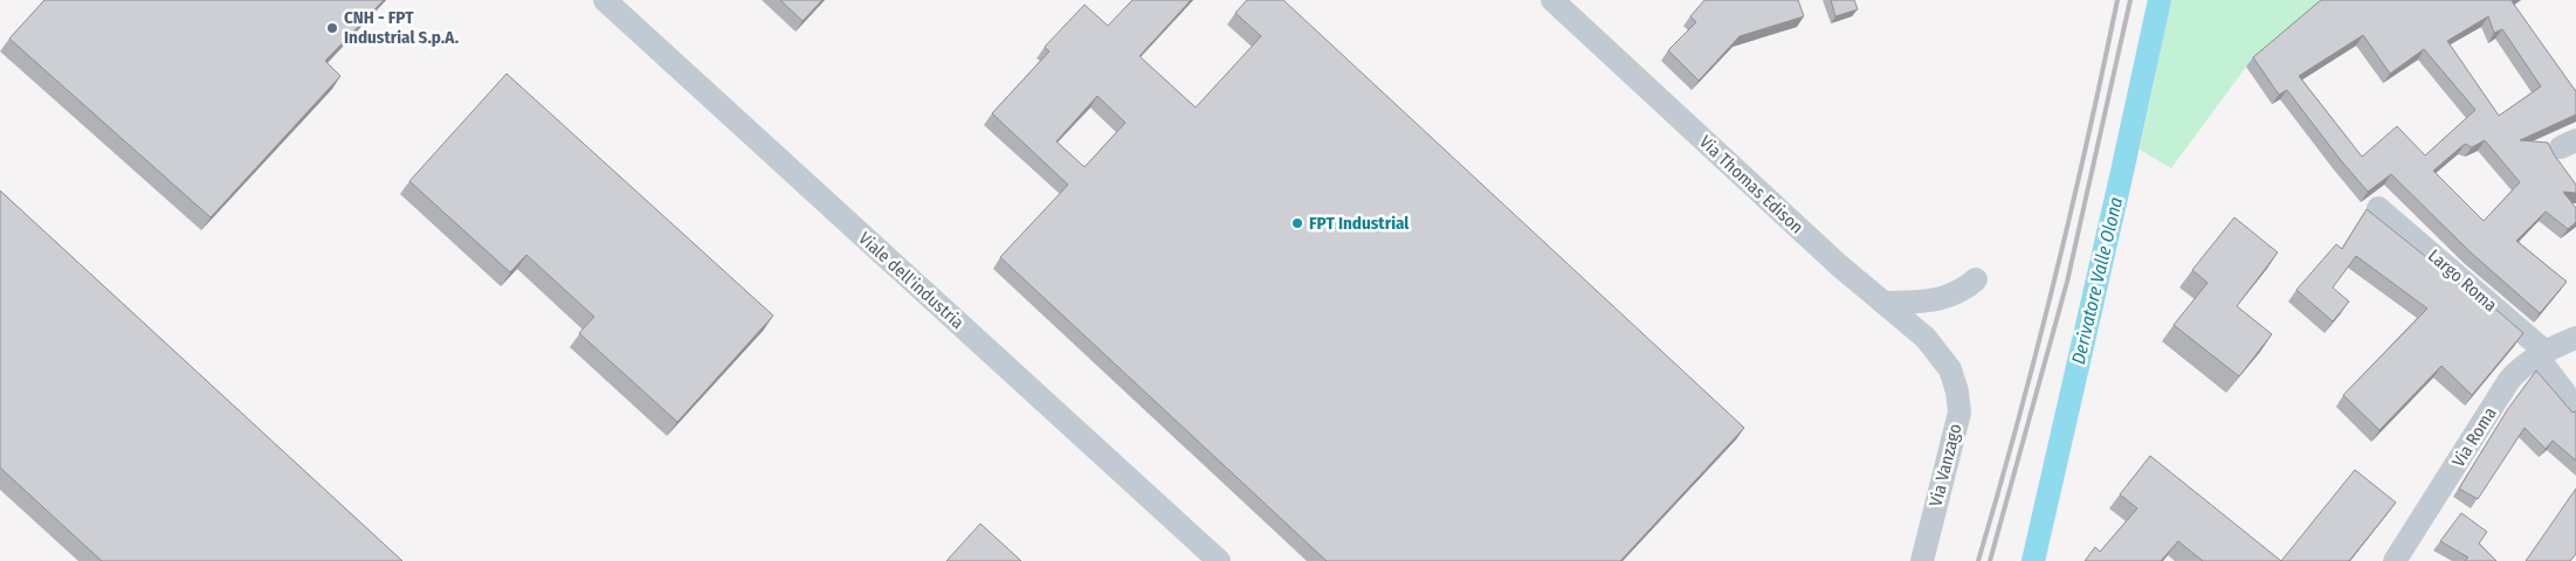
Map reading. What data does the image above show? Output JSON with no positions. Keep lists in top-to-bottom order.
{
  "streets": {
    "street": [
      "Via Thomas Edison",
      "Viale dell'industria",
      "Largo Roma",
      "Via Roma",
      "Via Vanzago"
    ]
  },
  "crossings": [
    ["Via Thomas Edison", "Via Vanzago"],
    ["Largo Roma", "Via Roma"]
  ],
  "water": ["Derivatore Valle Olona"],
  "places": ["CNH - FPT Industrial S.p.A.", "FPT Industrial"]
}
